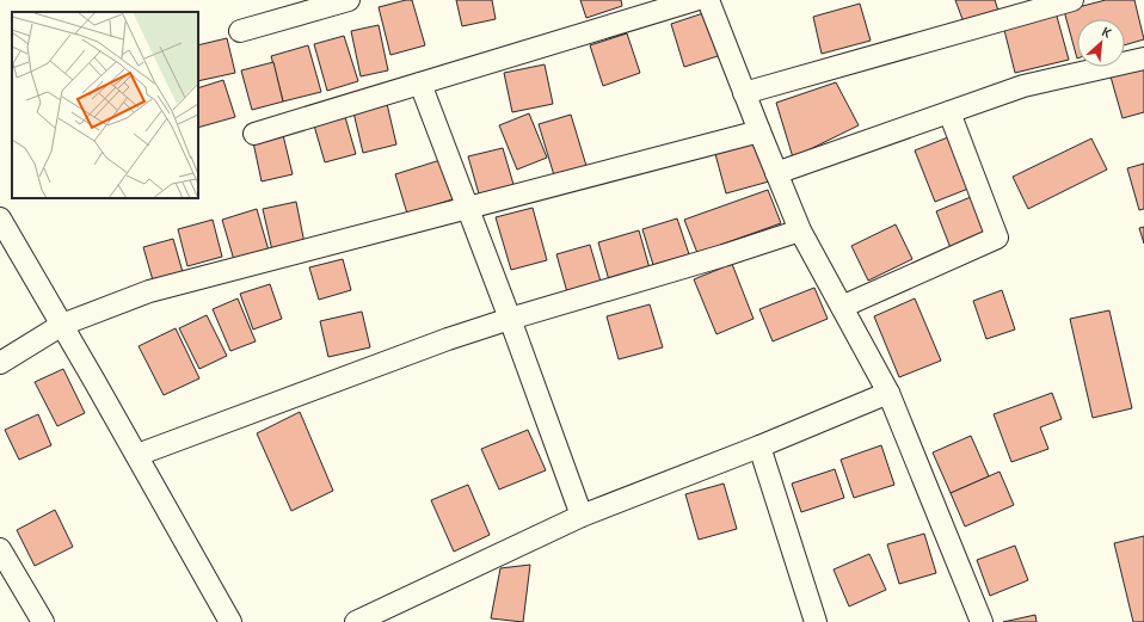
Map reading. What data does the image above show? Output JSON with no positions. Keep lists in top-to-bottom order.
{
  "north": "top right"
}
